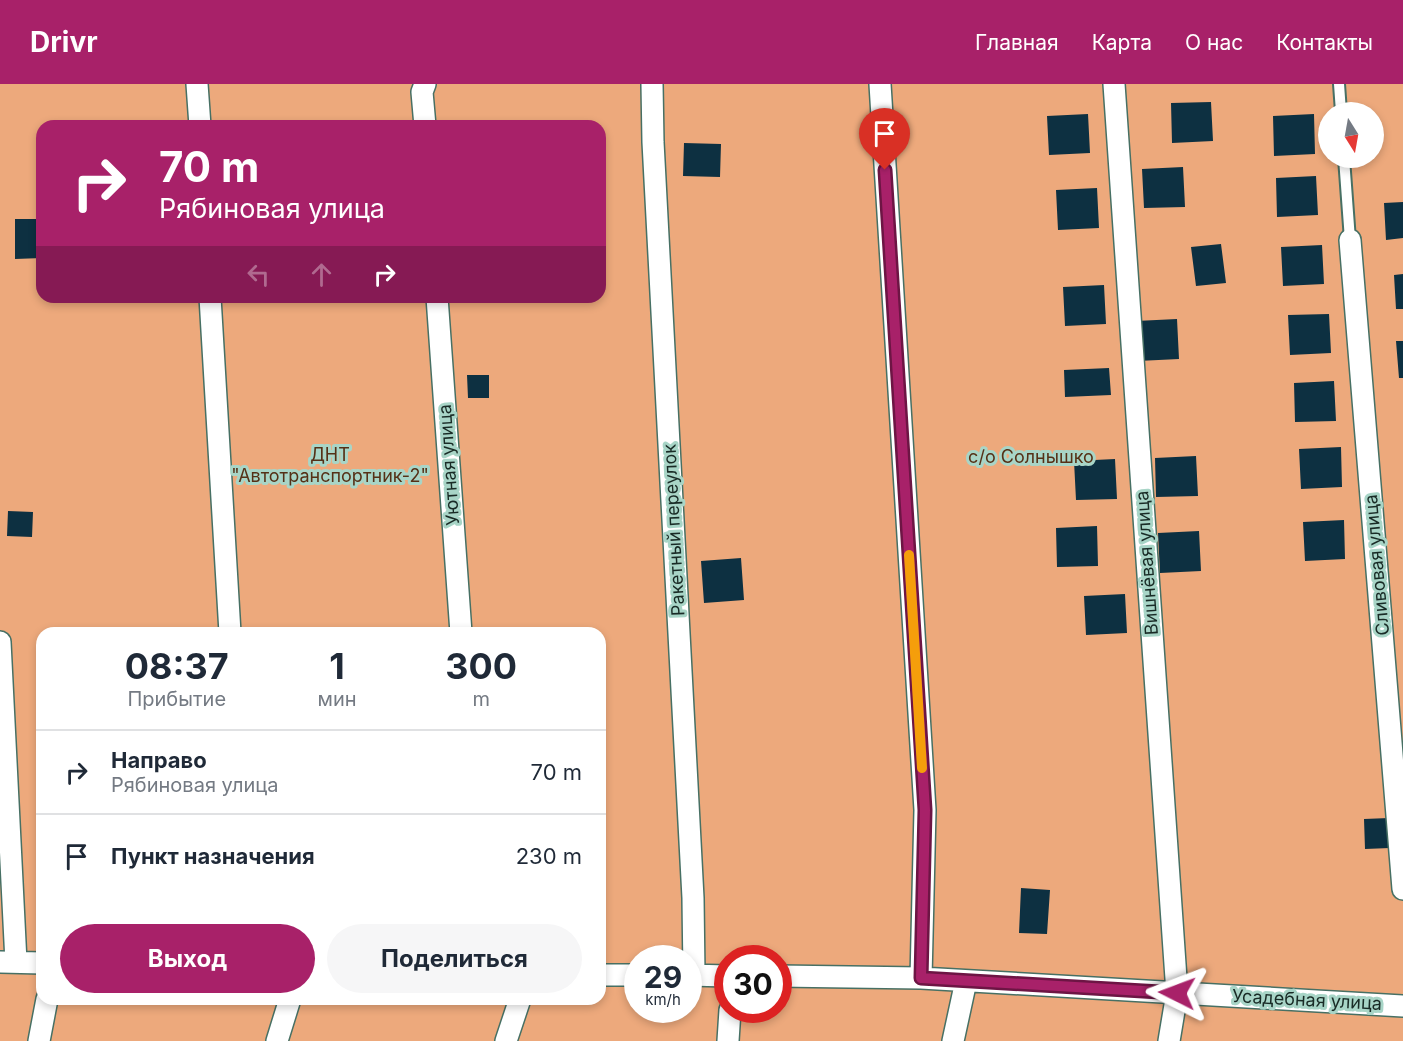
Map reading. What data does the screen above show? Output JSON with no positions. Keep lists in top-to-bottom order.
{
  "streets": {
    "street": [
      "Уютная улица",
      "Ракетный переулок",
      "Вишнёвая улица",
      "Сливовая улица",
      "Усадебная улица"
    ]
  },
  "crossings": [
    ["Вишнёвая улица", "Усадебная улица"]
  ],
  "parks": ["ДНТ \"Автотранспортник-2\"", "с/о Солнышко"],
  "north": "bottom",
  "page": {
    "header": "Drivr",
    "nav": [
      "Главная",
      "Карта",
      "О нас",
      "Контакты"
    ],
    "turn": ["70 m", "Рябиновая улица"],
    "eta": [
      "08:37",
      "Прибытие",
      "1",
      "мин",
      "300",
      "m"
    ],
    "list": [
      {
        "name": "Направо",
        "note": "Рябиновая улица",
        "value": "70 m"
      },
      {
        "name": "Пункт назначения",
        "value": "230 m"
      }
    ],
    "buttons": ["Выход", "Поделиться"],
    "speed": "29 km/h",
    "limit": "30"
  }
}
